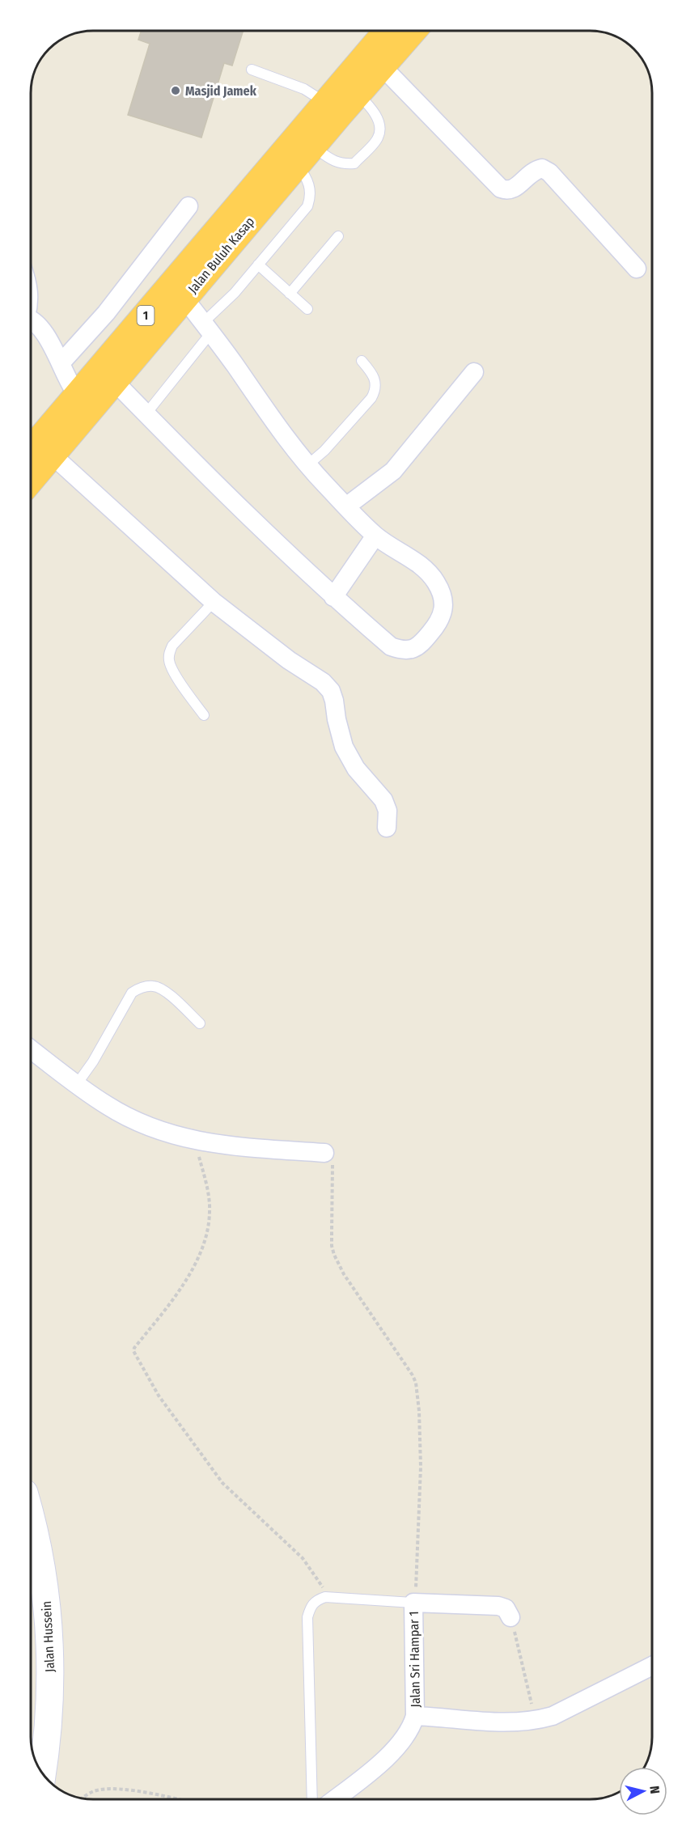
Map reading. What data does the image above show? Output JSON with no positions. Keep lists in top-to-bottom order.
{
  "streets": {
    "highway": ["Jalan Buluh Kasap", "1"],
    "main road": ["Jalan Hussein"],
    "street": ["Jalan Sri Hampar 1"]
  },
  "places": ["Masjid Jamek"],
  "north": "right"
}
